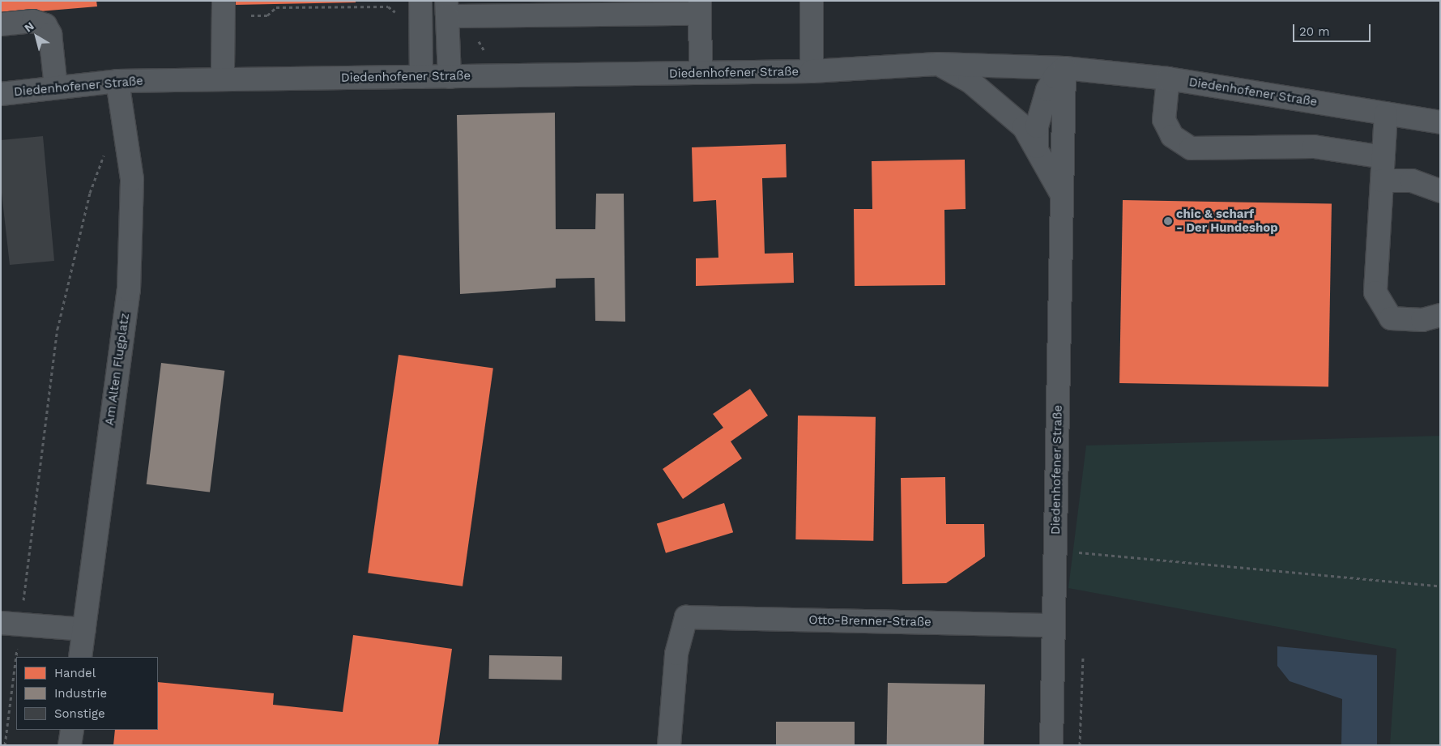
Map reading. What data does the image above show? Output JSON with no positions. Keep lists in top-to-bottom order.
{
  "streets": {
    "street": ["Diedenhofener Straße", "Am Alten Flugplatz", "Otto-Brenner-Straße"]
  },
  "crossings": [
    ["Diedenhofener Straße", "Am Alten Flugplatz"],
    ["Diedenhofener Straße", "Otto-Brenner-Straße"]
  ],
  "places": ["chic & scharf - Der Hundeshop"],
  "legend": ["Handel", "Industrie", "Sonstige"],
  "scale_bar": "20 m",
  "north": "top left"
}
